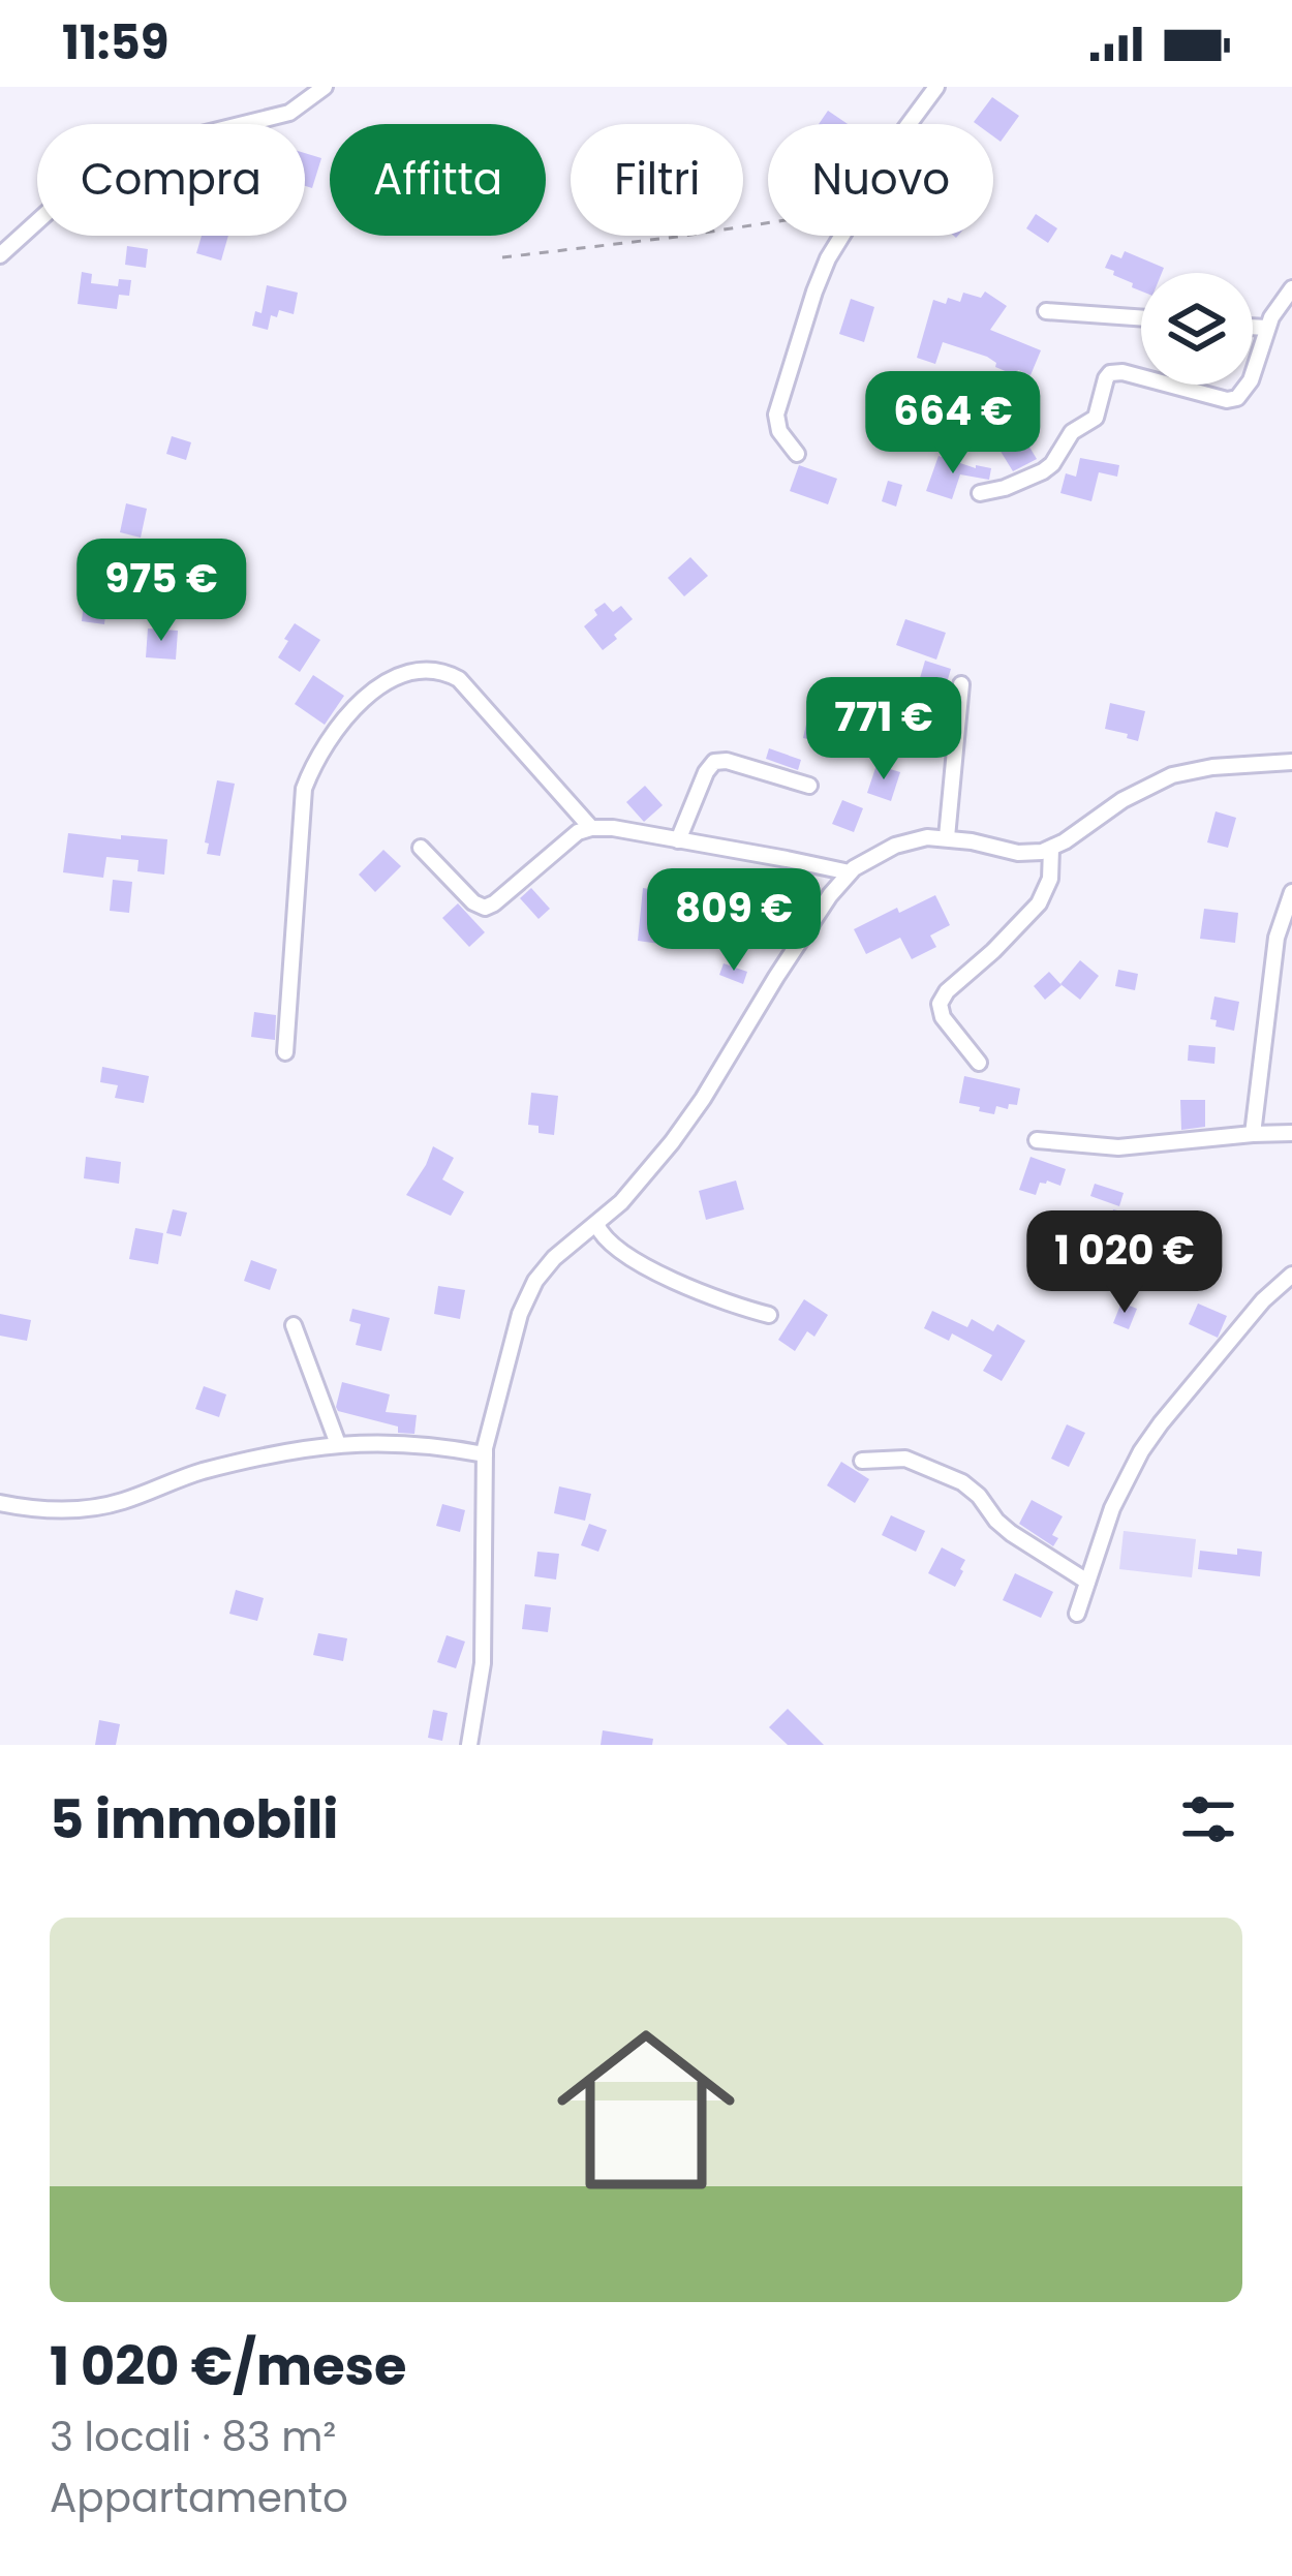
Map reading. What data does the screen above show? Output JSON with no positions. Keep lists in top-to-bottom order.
{
  "page": {
    "status": "11:59",
    "chip": [
      "Compra",
      "Affitta",
      "Filtri",
      "Nuovo"
    ],
    "price": [
      "664 €",
      "975 €",
      "771 €",
      "809 €",
      "1 020 €"
    ],
    "heading": "5 immobili",
    "list": [
      {
        "name": "1 020 €/mese",
        "note": "3 locali · 83 m² · Appartamento"
      }
    ]
  }
}
